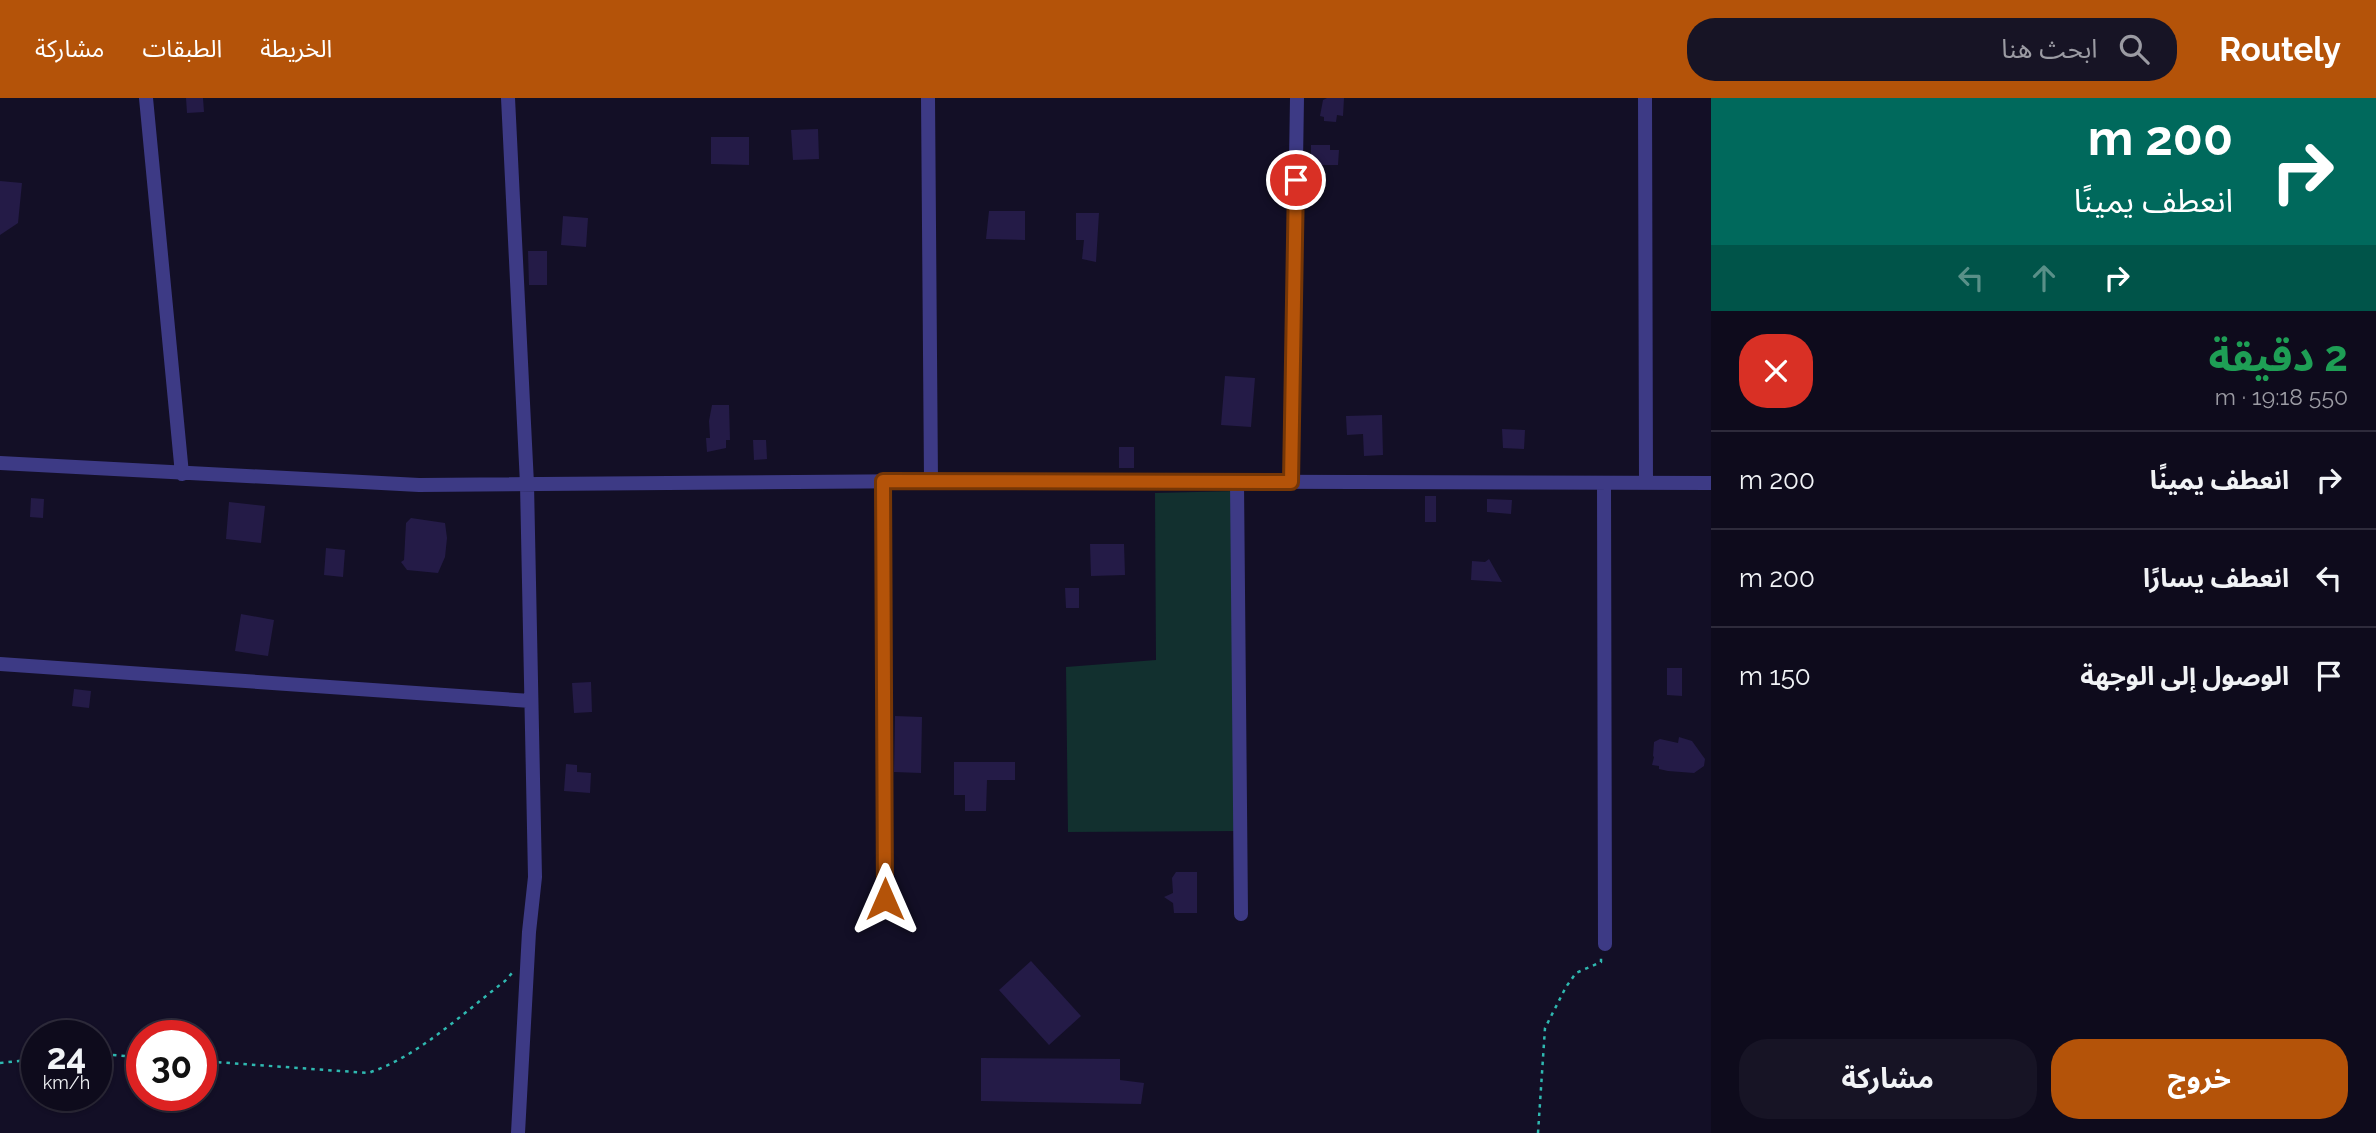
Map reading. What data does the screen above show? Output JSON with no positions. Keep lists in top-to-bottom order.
{
  "page": {
    "header": "Routely",
    "search": "ابحث هنا",
    "nav": ["الخريطة", "الطبقات", "مشاركة"],
    "turn": ["200 m", "انعطف يمينًا"],
    "heading": ["2 دقيقة", "550 m · 19:18"],
    "list": [
      {
        "name": "انعطف يمينًا",
        "value": "200 m"
      },
      {
        "name": "انعطف يسارًا",
        "value": "200 m"
      },
      {
        "name": "الوصول إلى الوجهة",
        "value": "150 m"
      }
    ],
    "speed": "24 km/h",
    "limit": "30",
    "buttons": ["خروج", "مشاركة"]
  }
}
